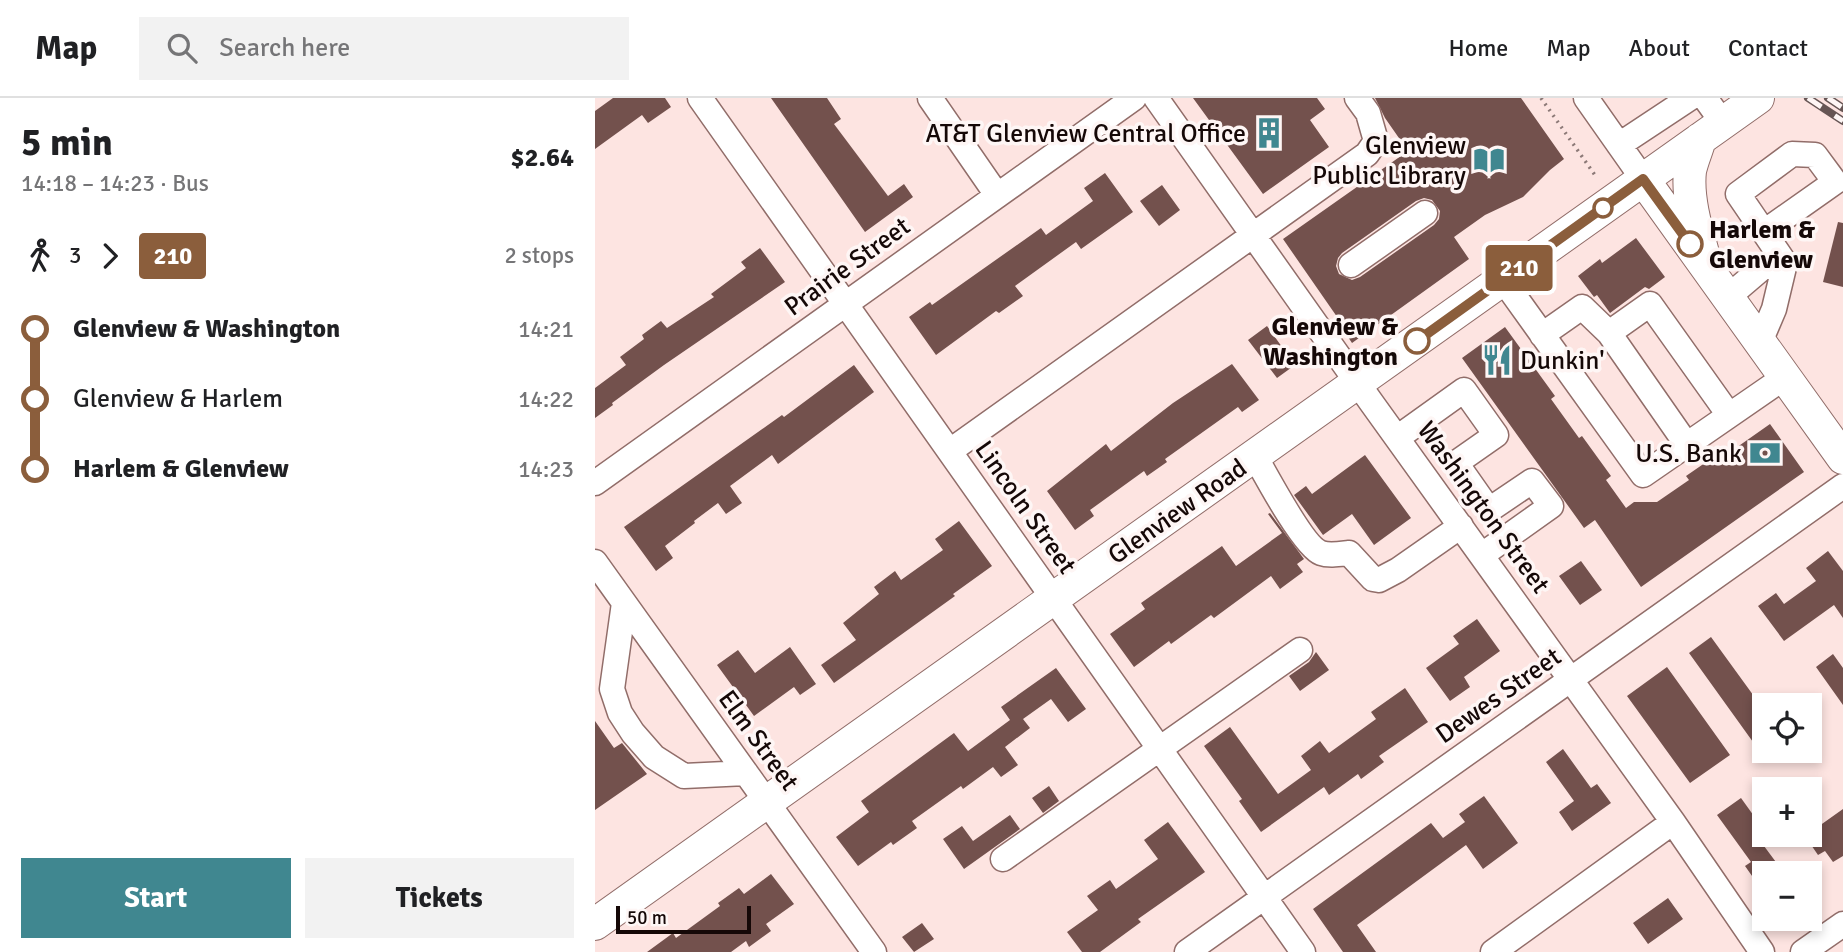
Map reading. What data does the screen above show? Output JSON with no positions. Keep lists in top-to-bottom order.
{
  "streets": {
    "main road": ["Glenview Road"],
    "street": [
      "Prairie Street",
      "Lincoln Street",
      "Washington Street",
      "Dewes Street",
      "Elm Street"
    ]
  },
  "crossings": [
    ["Prairie Street", "Lincoln Street"],
    ["Lincoln Street", "Glenview Road"],
    ["Lincoln Street", "Dewes Street"],
    ["Washington Street", "Glenview Road"],
    ["Washington Street", "Dewes Street"],
    ["Glenview Road", "Elm Street"]
  ],
  "places": {
    "building": ["AT&T Glenview Central Office"],
    "library": ["Glenview Public Library"],
    "other": ["Harlem & Glenview", "Glenview & Washington"],
    "restaurant": ["Dunkin'"],
    "bank": ["U.S. Bank"]
  },
  "lines": ["bus line 210"],
  "scale_bar": "50 m",
  "page": {
    "header": "Map",
    "search": "Search here",
    "nav": [
      "Home",
      "Map",
      "About",
      "Contact"
    ],
    "heading": ["5 min", "14:18 – 14:23 · Bus", "$2.64"],
    "on_map": "210",
    "legs": ["3", "210", "2 stops"],
    "list": [
      {
        "name": "Glenview & Washington",
        "value": "14:21"
      },
      {
        "name": "Glenview & Harlem",
        "value": "14:22"
      },
      {
        "name": "Harlem & Glenview",
        "value": "14:23"
      }
    ],
    "map_buttons": ["+", "−"],
    "buttons": ["Start", "Tickets"],
    "scale": "50 m"
  }
}
